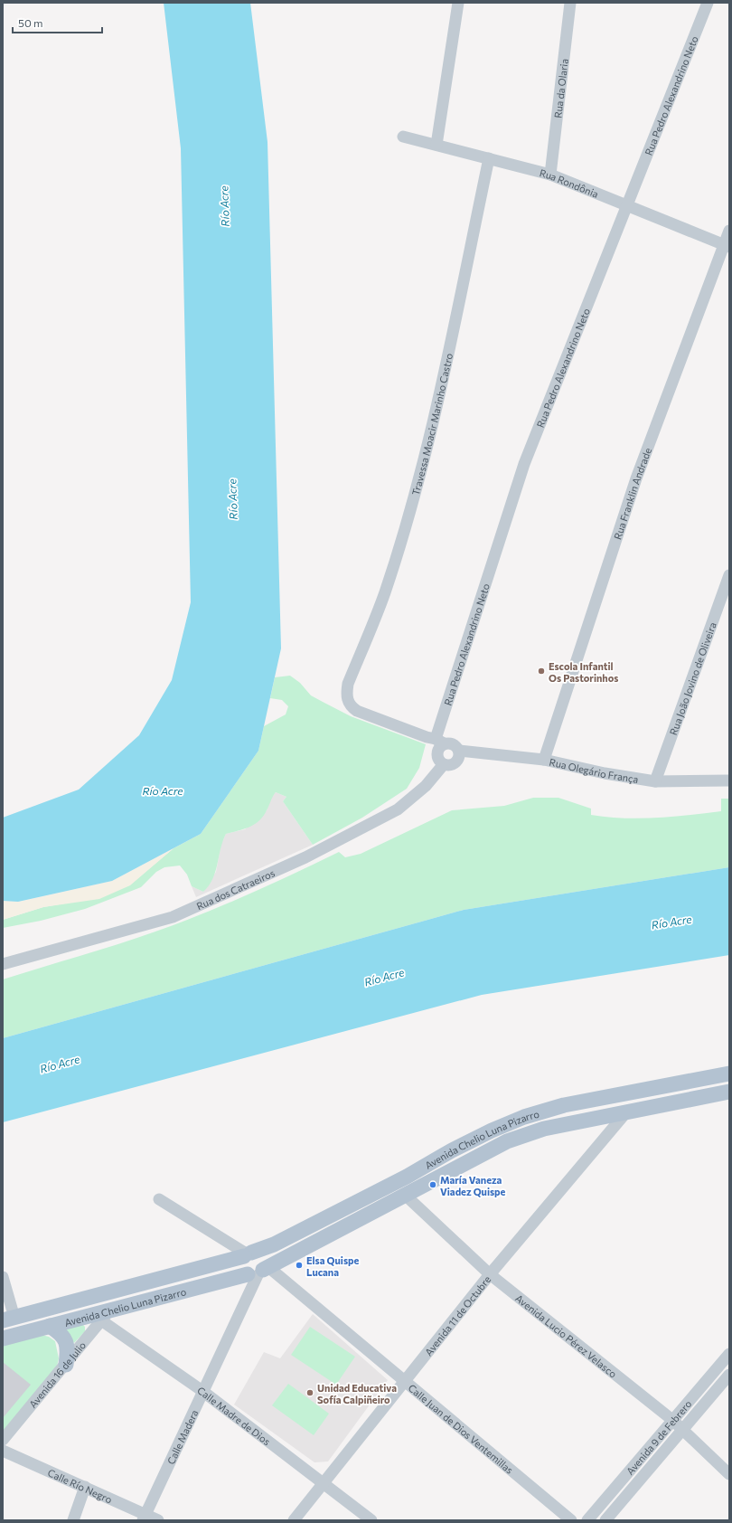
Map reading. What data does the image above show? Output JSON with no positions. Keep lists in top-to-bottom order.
{
  "streets": {
    "main road": ["Avenida Chelio Luna Pizarro"],
    "street": [
      "Rua da Olaria",
      "Rua Pedro Alexandrino Neto",
      "Rua Rondônia",
      "Travessa Moacir Marinho Castro",
      "Rua Franklin Andrade",
      "Rua João Jovino de Oliveira",
      "Rua Olegário França",
      "Rua dos Catraeiros",
      "Avenida 11 de Octubre",
      "Avenida Lucio Pérez Velasco",
      "Avenida 16 de Julio",
      "Calle Madre de Dios",
      "Calle Juan de Dios Ventemillas",
      "Calle Madera",
      "Avenida 9 de Febrero",
      "Calle Río Negro"
    ]
  },
  "crossings": [
    ["Rua da Olaria", "Rua Rondônia"],
    ["Rua Pedro Alexandrino Neto", "Rua Rondônia"],
    ["Rua Pedro Alexandrino Neto", "Travessa Moacir Marinho Castro"],
    ["Rua Pedro Alexandrino Neto", "Rua Olegário França"],
    ["Rua Pedro Alexandrino Neto", "Rua dos Catraeiros"],
    ["Rua Rondônia", "Travessa Moacir Marinho Castro"],
    ["Rua Rondônia", "Rua Franklin Andrade"],
    ["Travessa Moacir Marinho Castro", "Rua Olegário França"],
    ["Travessa Moacir Marinho Castro", "Rua dos Catraeiros"],
    ["Rua Franklin Andrade", "Rua Olegário França"],
    ["Rua João Jovino de Oliveira", "Rua Olegário França"],
    ["Rua Olegário França", "Rua dos Catraeiros"],
    ["Avenida Chelio Luna Pizarro", "Avenida 11 de Octubre"],
    ["Avenida Chelio Luna Pizarro", "Avenida Lucio Pérez Velasco"],
    ["Avenida Chelio Luna Pizarro", "Avenida 16 de Julio"],
    ["Avenida Chelio Luna Pizarro", "Calle Madre de Dios"],
    ["Avenida Chelio Luna Pizarro", "Calle Juan de Dios Ventemillas"],
    ["Avenida Chelio Luna Pizarro", "Calle Madera"],
    ["Avenida 11 de Octubre", "Avenida Lucio Pérez Velasco"],
    ["Avenida 11 de Octubre", "Calle Madre de Dios"],
    ["Avenida 11 de Octubre", "Calle Juan de Dios Ventemillas"],
    ["Avenida Lucio Pérez Velasco", "Avenida 9 de Febrero"],
    ["Avenida 16 de Julio", "Calle Madre de Dios"],
    ["Calle Madre de Dios", "Calle Madera"],
    ["Calle Juan de Dios Ventemillas", "Calle Madera"],
    ["Calle Madera", "Calle Río Negro"]
  ],
  "water": ["Río Acre"],
  "places": [
    "Escola Infantil Os Pastorinhos",
    "María Vaneza Viadez Quispe",
    "Elsa Quispe Lucana",
    "Unidad Educativa Sofía Calpiñeiro"
  ],
  "scale_bar": "50 m"
}
